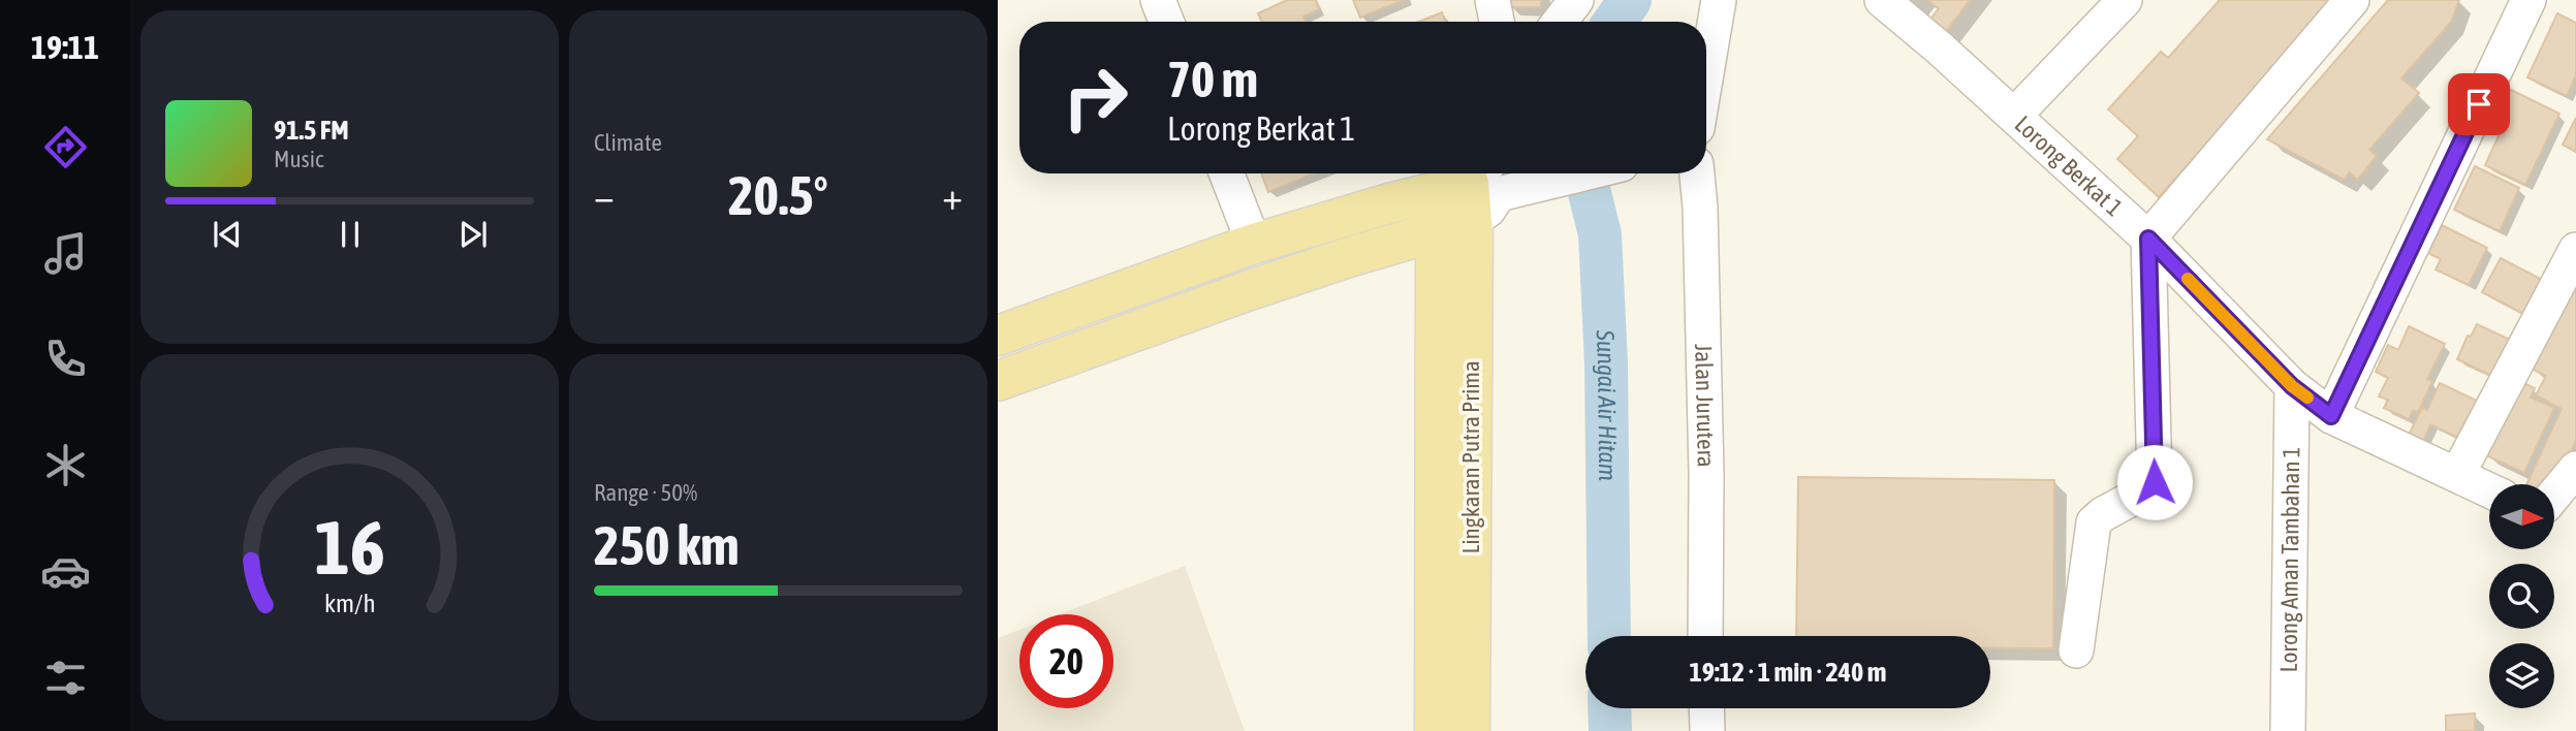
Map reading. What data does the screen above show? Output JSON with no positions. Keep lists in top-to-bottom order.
{
  "streets": {
    "main road": ["Lingkaran Putra Prima"],
    "street": ["Lorong Berkat 1", "Jalan Jurutera", "Lorong Aman Tambahan 1"]
  },
  "crossings": [
    ["Lorong Berkat 1", "Lorong Aman Tambahan 1"]
  ],
  "water": ["Sungai Air Hitam"],
  "north": "right",
  "page": {
    "tabs": "19:11",
    "tile": [
      "Climate",
      ["Range · 50%", "250 km"]
    ],
    "turn": ["70 m", "Lorong Berkat 1"],
    "song": ["91.5 FM", "Music"],
    "heat": ["−", "20.5°", "+"],
    "limit": "20",
    "trip": "19:12 · 1 min · 240 m",
    "gauge": ["16", "km/h"]
  }
}
